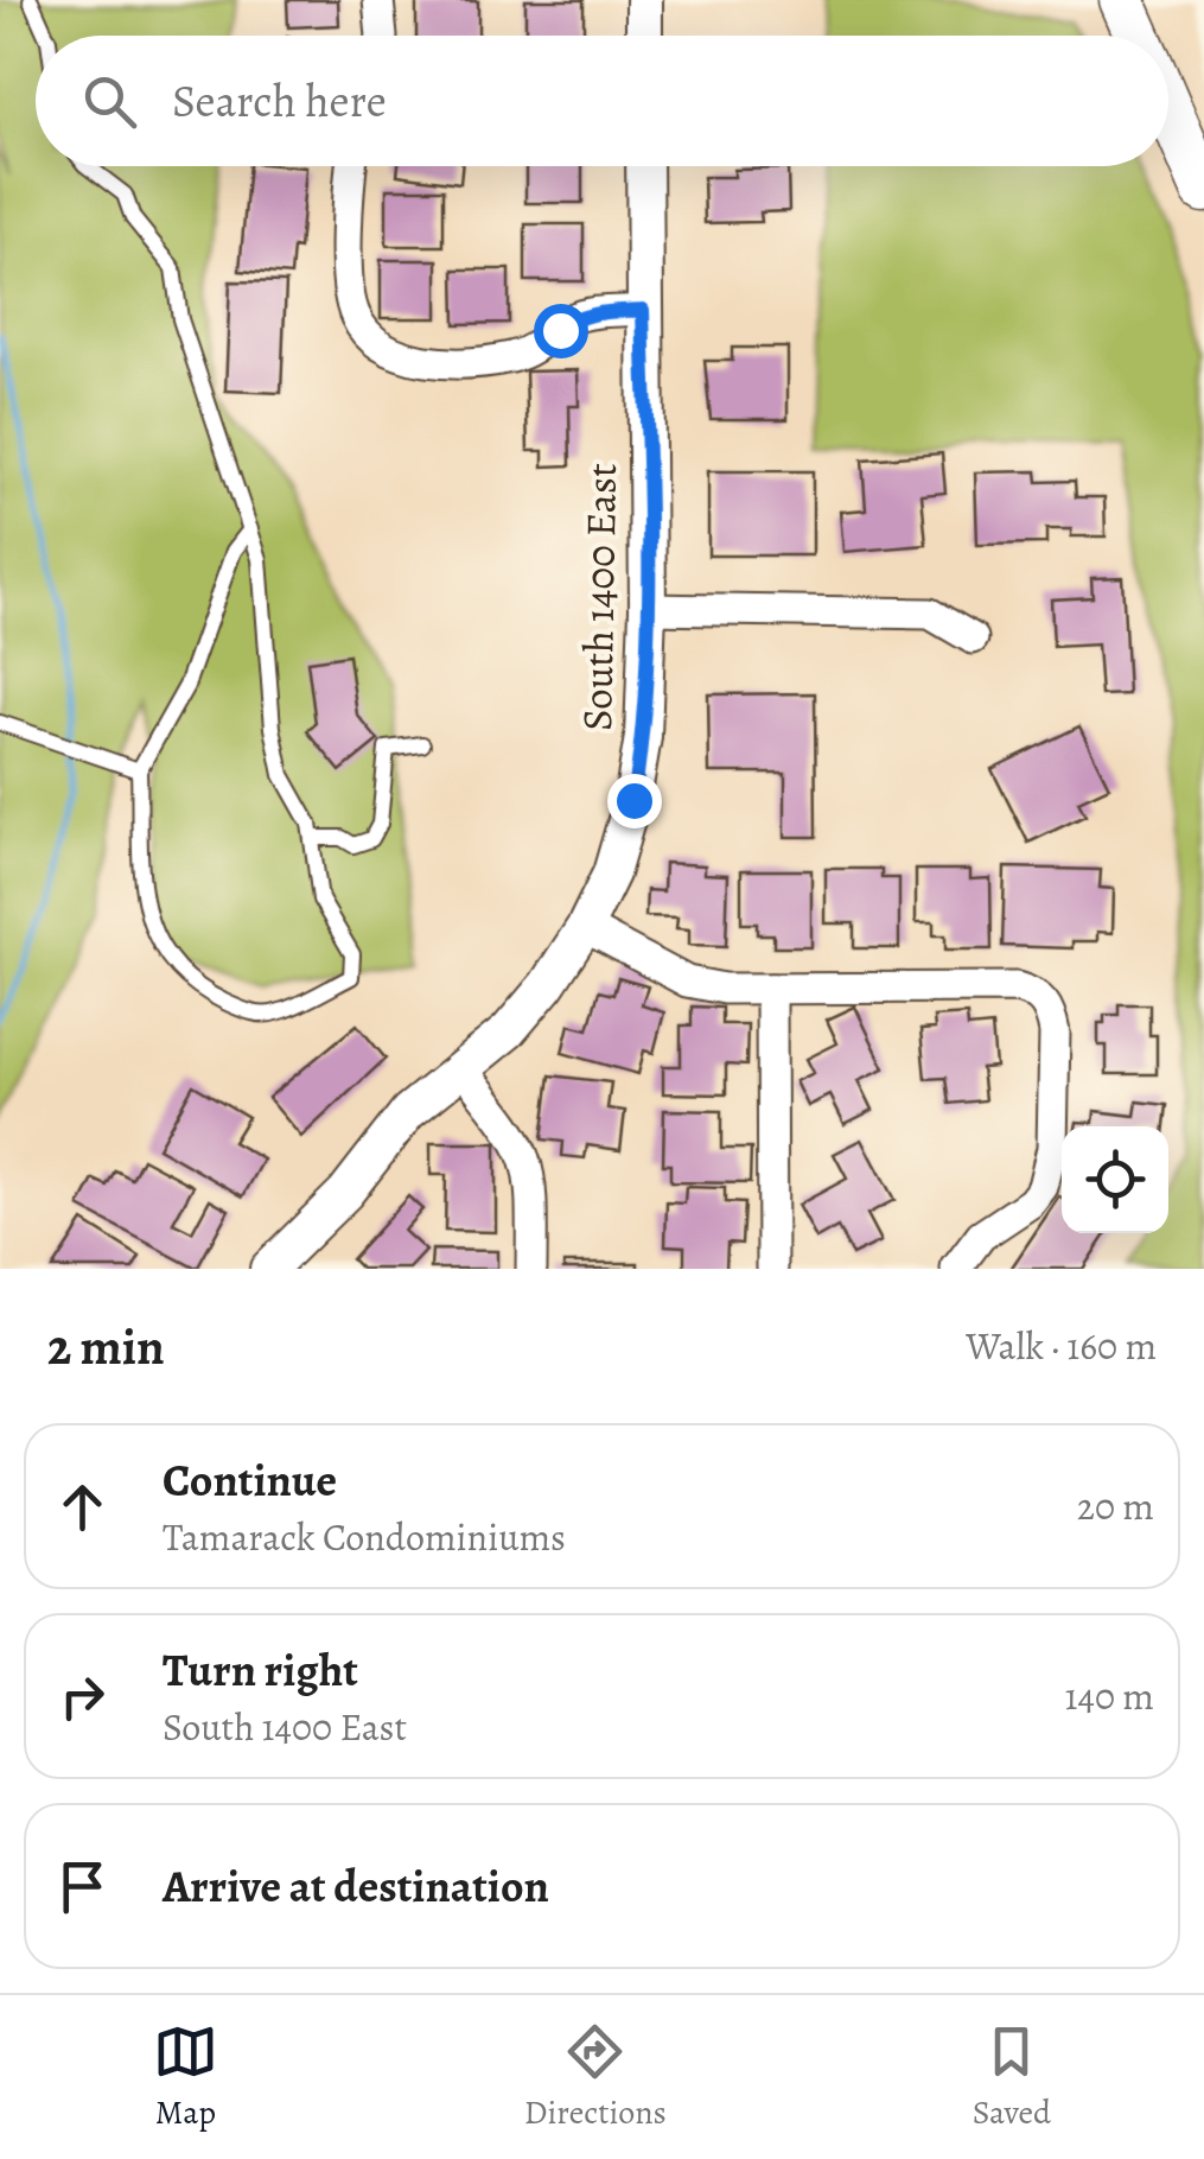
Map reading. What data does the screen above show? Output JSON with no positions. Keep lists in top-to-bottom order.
{
  "streets": {
    "street": ["South 1400 East"]
  },
  "page": {
    "search": "Search here",
    "heading": ["2 min", "Walk · 160 m"],
    "list": [
      ["Continue", "Tamarack Condominiums", "20 m"],
      ["Turn right", "South 1400 East", "140 m"],
      "Arrive at destination"
    ],
    "nav": ["Map", "Directions", "Saved"]
  }
}
